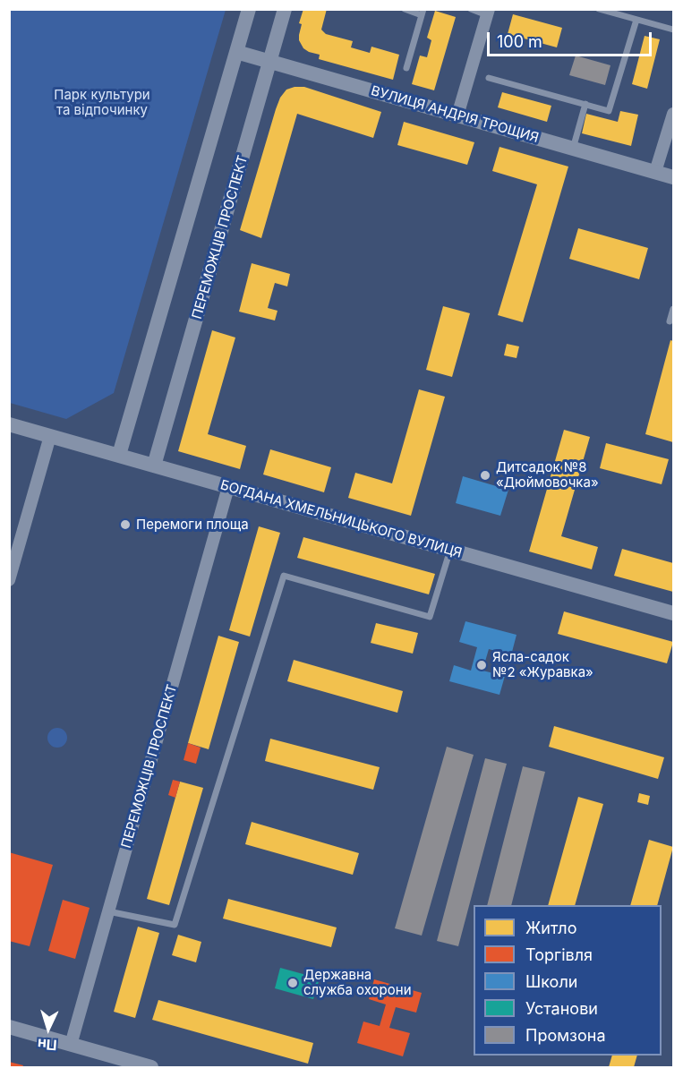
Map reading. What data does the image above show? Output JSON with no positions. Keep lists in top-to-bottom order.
{
  "streets": {
    "street": ["ВУЛИЦЯ АНДРІЯ ТРОЩИЯ", "ПЕРЕМОЖЦІВ ПРОСПЕКТ", "БОГДАНА ХМЕЛЬНИЦЬКОГО ВУЛИЦЯ"]
  },
  "crossings": [
    ["ВУЛИЦЯ АНДРІЯ ТРОЩИЯ", "ПЕРЕМОЖЦІВ ПРОСПЕКТ"],
    ["ПЕРЕМОЖЦІВ ПРОСПЕКТ", "БОГДАНА ХМЕЛЬНИЦЬКОГО ВУЛИЦЯ"]
  ],
  "parks": ["Парк культури та відпочинку"],
  "places": [
    "Дитсадок №8 «Дюймовочка»",
    "Перемоги площа",
    "Ясла-садок №2 «Журавка»",
    "Державна служба охорони"
  ],
  "legend": [
    "Житло",
    "Торгівля",
    "Школи",
    "Установи",
    "Промзона"
  ],
  "scale_bar": "100 m",
  "north": "bottom"
}
